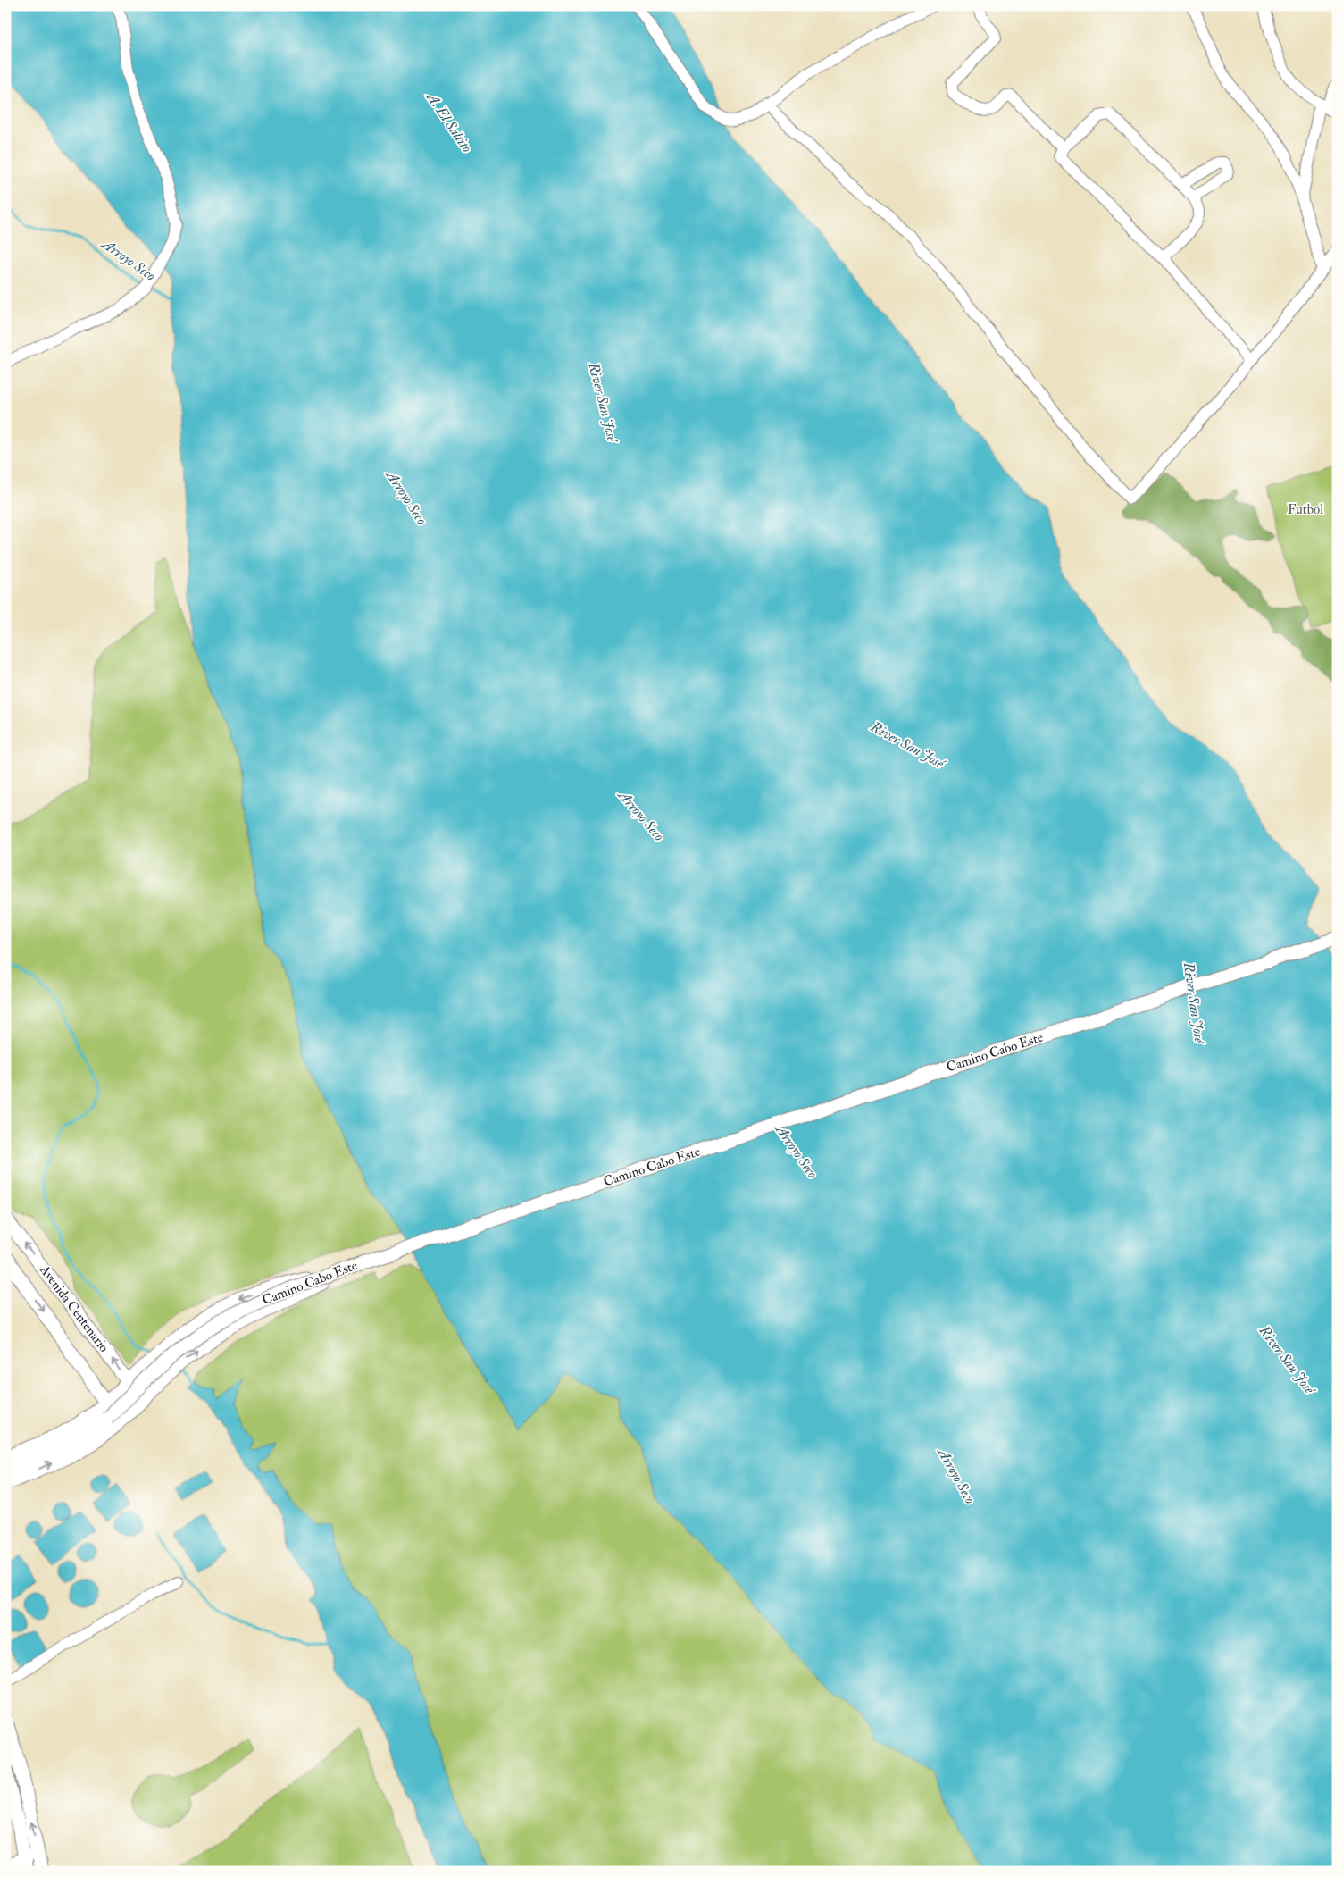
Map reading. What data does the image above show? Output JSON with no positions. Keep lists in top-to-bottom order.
{
  "streets": {
    "main road": ["Camino Cabo Este", "Avenida Centenario"]
  },
  "crossings": [
    ["Camino Cabo Este", "Avenida Centenario"]
  ],
  "water": ["A. El Saltito", "Arroyo Seco", "River San José"],
  "parks": ["Futbol"]
}
